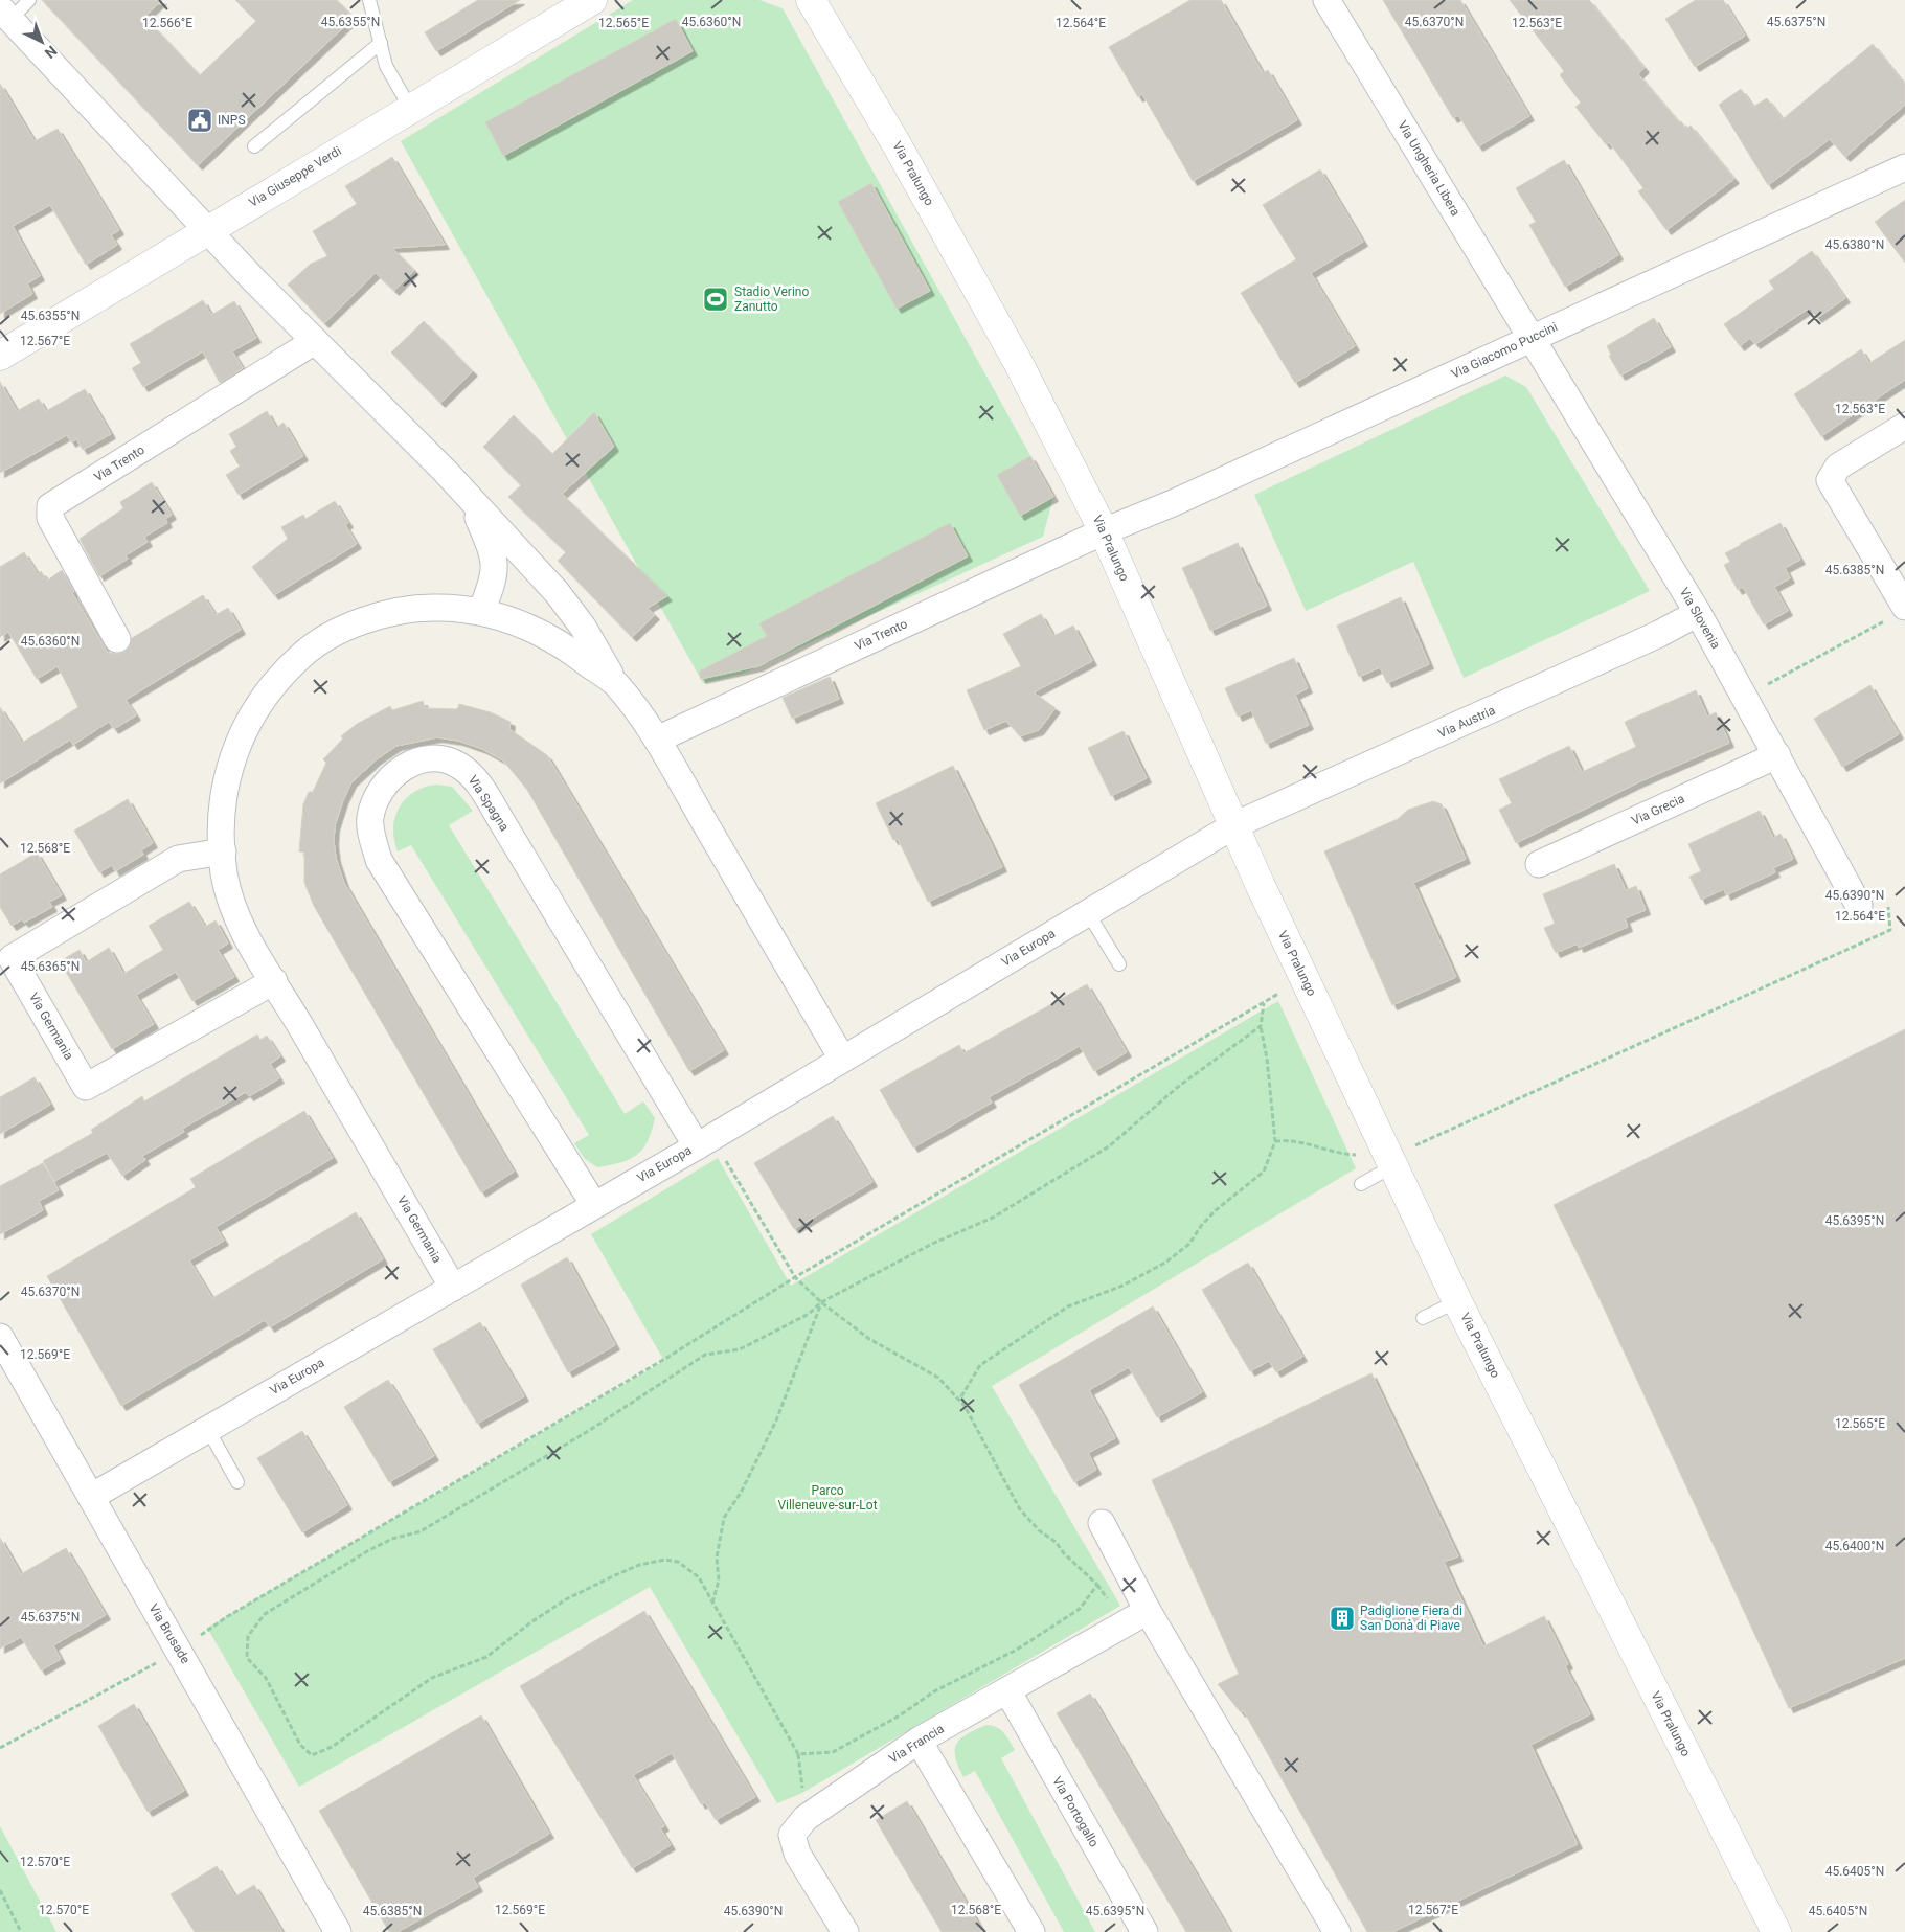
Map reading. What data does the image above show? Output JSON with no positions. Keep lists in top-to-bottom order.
{
  "streets": {
    "street": [
      "Via Ungheria Libera",
      "Via Pralungo",
      "Via Giuseppe Verdi",
      "Via Giacomo Puccini",
      "Via Trento",
      "Via Slovenia",
      "Via Austria",
      "Via Spagna",
      "Via Grecia",
      "Via Europa",
      "Via Germania",
      "Via Brusade",
      "Via Francia",
      "Via Portogallo"
    ]
  },
  "crossings": [
    ["Via Ungheria Libera", "Via Giacomo Puccini"],
    ["Via Ungheria Libera", "Via Slovenia"],
    ["Via Pralungo", "Via Giacomo Puccini"],
    ["Via Pralungo", "Via Trento"],
    ["Via Pralungo", "Via Austria"],
    ["Via Pralungo", "Via Europa"],
    ["Via Giacomo Puccini", "Via Trento"],
    ["Via Giacomo Puccini", "Via Slovenia"],
    ["Via Slovenia", "Via Austria"],
    ["Via Slovenia", "Via Grecia"],
    ["Via Austria", "Via Europa"],
    ["Via Spagna", "Via Europa"],
    ["Via Europa", "Via Germania"],
    ["Via Europa", "Via Brusade"],
    ["Via Francia", "Via Portogallo"]
  ],
  "parks": ["Parco Villeneuve-sur-Lot"],
  "places": {
    "public building": ["INPS"],
    "sports": ["Stadio Verino Zanutto"],
    "building": ["Padiglione Fiera di San Donà di Piave"]
  },
  "north": "bottom right",
  "coordinates": [
    "45.6355°N",
    "45.6360°N",
    "45.6370°N",
    "45.6375°N",
    "12.566°E",
    "12.565°E",
    "12.564°E",
    "12.563°E",
    "45.6380°N",
    "12.567°E",
    "45.6385°N",
    "12.568°E",
    "45.6390°N",
    "45.6365°N",
    "45.6395°N",
    "12.569°E",
    "45.6400°N",
    "12.570°E",
    "45.6405°N"
  ]
}
